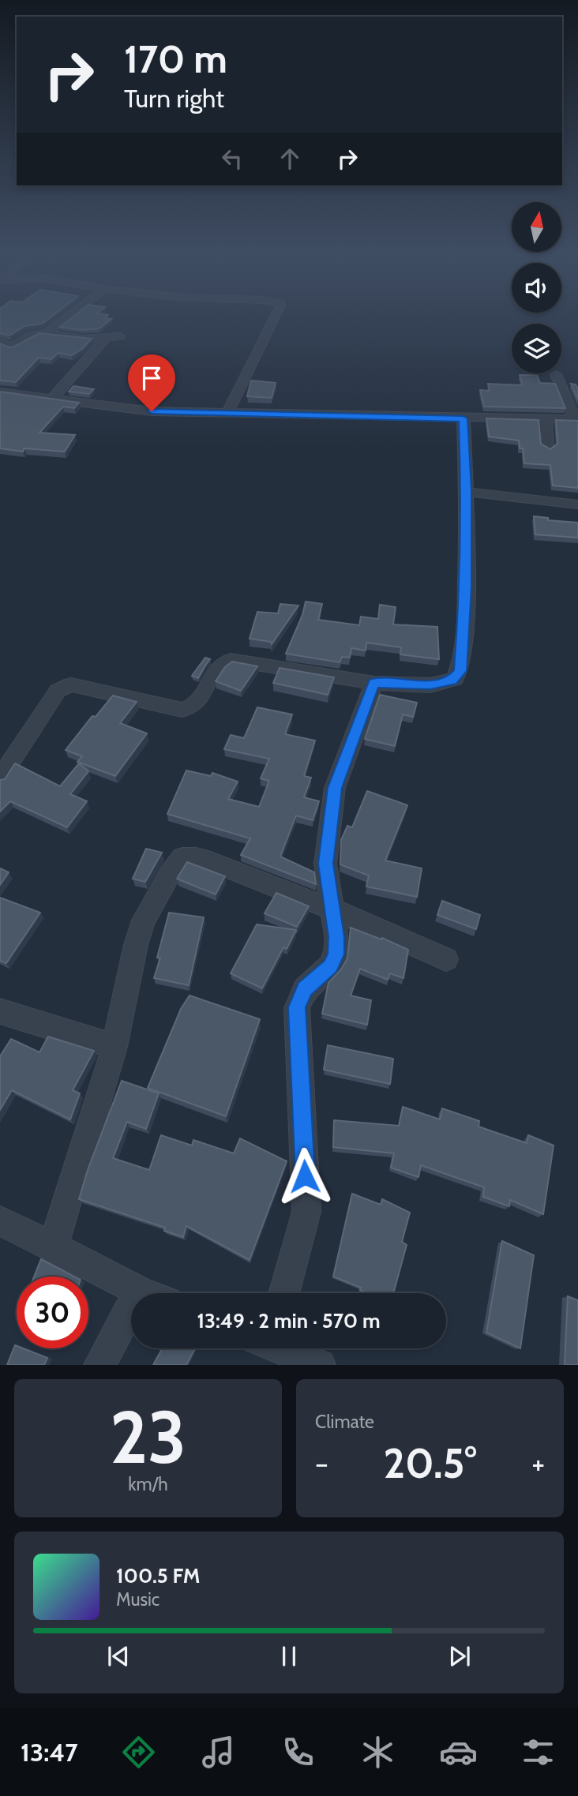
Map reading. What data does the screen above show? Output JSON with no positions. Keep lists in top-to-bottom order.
{
  "north": "top",
  "page": {
    "turn": ["170 m", "Turn right"],
    "limit": "30",
    "trip": "13:49 · 2 min · 570 m",
    "tile": [
      ["23", "km/h"],
      "Climate"
    ],
    "heat": ["−", "20.5°", "+"],
    "song": ["100.5 FM", "Music"],
    "tabs": "13:47"
  }
}
